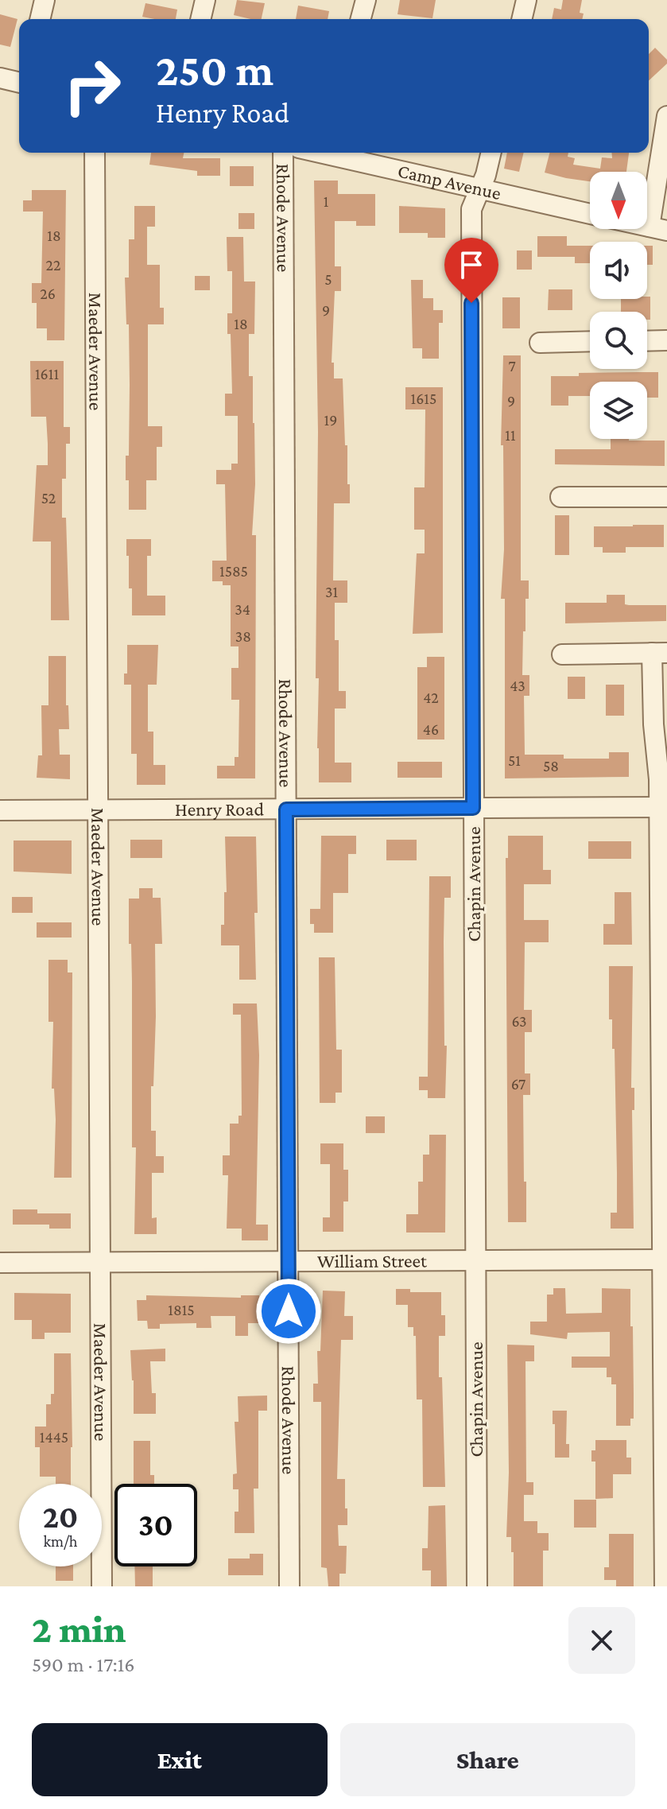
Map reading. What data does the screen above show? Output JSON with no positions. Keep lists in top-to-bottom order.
{
  "streets": {
    "street": [
      "Camp Avenue",
      "Rhode Avenue",
      "Maeder Avenue",
      "Henry Road",
      "Chapin Avenue",
      "William Street"
    ]
  },
  "crossings": [
    ["Camp Avenue", "Chapin Avenue"],
    ["Rhode Avenue", "Henry Road"],
    ["Rhode Avenue", "William Street"],
    ["Maeder Avenue", "Henry Road"],
    ["Maeder Avenue", "William Street"],
    ["Henry Road", "Chapin Avenue"],
    ["Chapin Avenue", "William Street"]
  ],
  "house_numbers": [
    "1",
    "18",
    "22",
    "5",
    "26",
    "9",
    "18",
    "7",
    "1611",
    "1615",
    "9",
    "19",
    "11",
    "52",
    "1585",
    "31",
    "34",
    "38",
    "43",
    "42",
    "46",
    "51",
    "58",
    "63",
    "67",
    "1815",
    "1445"
  ],
  "north": "bottom",
  "page": {
    "turn": ["250 m", "Henry Road"],
    "speed": "20 km/h",
    "limit": "30",
    "heading": ["2 min", "590 m · 17:16"],
    "buttons": ["Exit", "Share"]
  }
}
